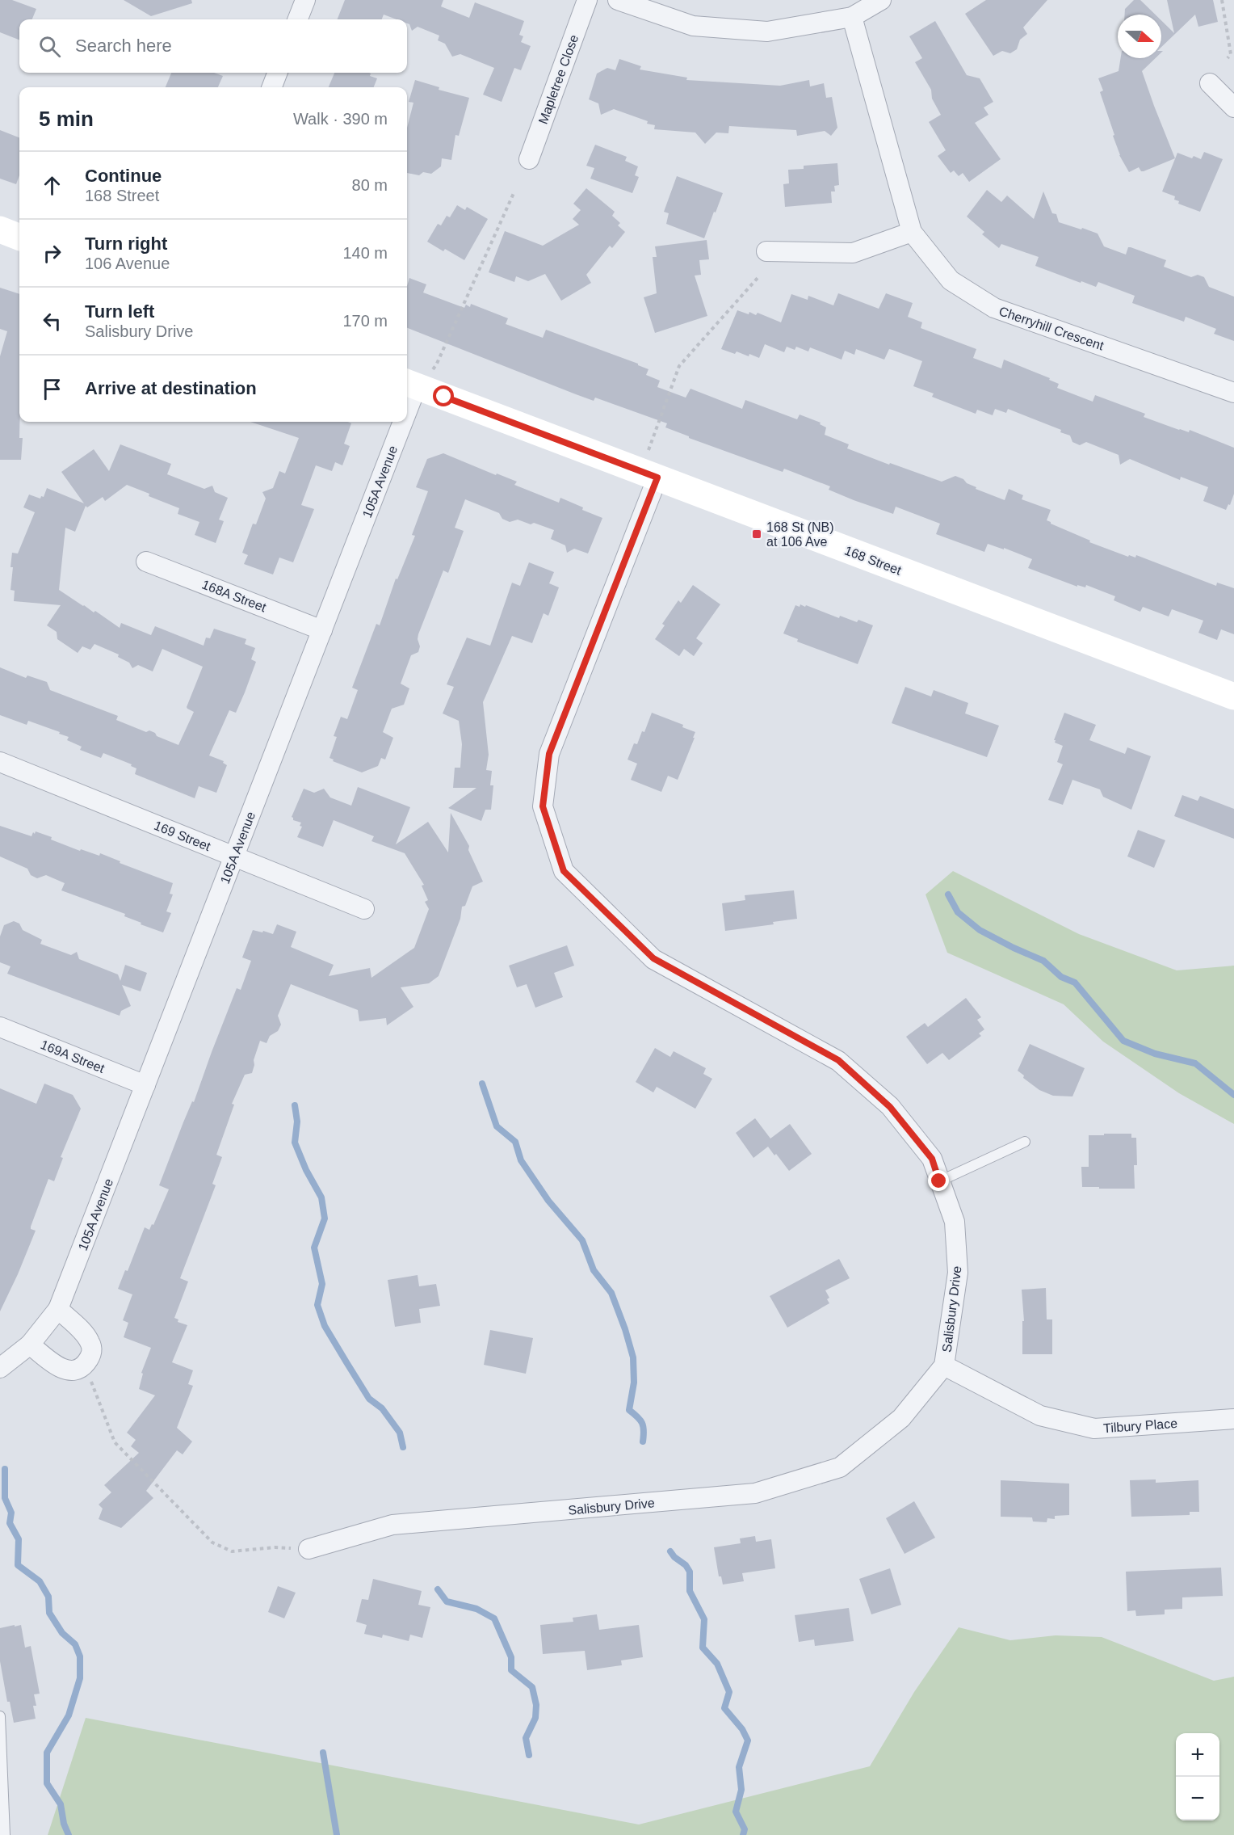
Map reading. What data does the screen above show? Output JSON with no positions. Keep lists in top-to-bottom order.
{
  "streets": {
    "street": [
      "Mapletree Close",
      "Cherryhill Crescent",
      "105A Avenue",
      "168 Street",
      "168A Street",
      "169 Street",
      "169A Street",
      "Salisbury Drive",
      "Tilbury Place"
    ]
  },
  "crossings": [
    ["105A Avenue", "168 Street"],
    ["105A Avenue", "168A Street"],
    ["105A Avenue", "169 Street"],
    ["105A Avenue", "169A Street"],
    ["168 Street", "Salisbury Drive"],
    ["Salisbury Drive", "Tilbury Place"]
  ],
  "places": {
    "transit": ["168 St (NB) at 106 Ave"]
  },
  "north": "right",
  "page": {
    "search": "Search here",
    "heading": ["5 min", "Walk · 390 m"],
    "list": [
      ["Continue", "168 Street", "80 m"],
      ["Turn right", "106 Avenue", "140 m"],
      ["Turn left", "Salisbury Drive", "170 m"],
      "Arrive at destination"
    ],
    "map_buttons": ["+", "−"]
  }
}
